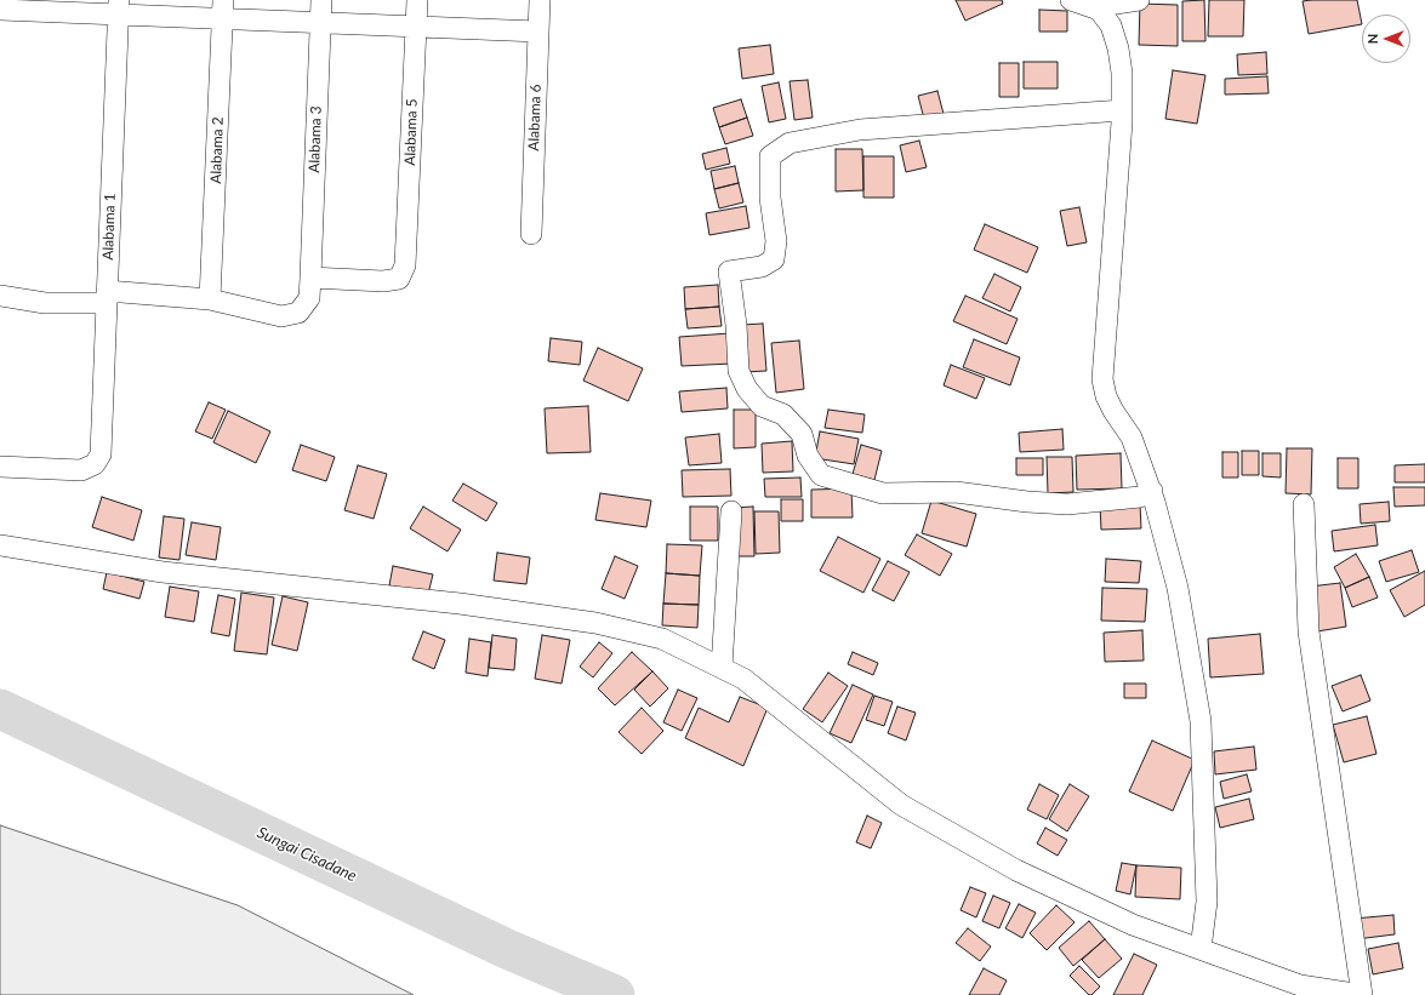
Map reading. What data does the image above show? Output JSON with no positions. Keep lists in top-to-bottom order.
{
  "streets": {
    "street": [
      "Alabama 6",
      "Alabama 5",
      "Alabama 3",
      "Alabama 2",
      "Alabama 1"
    ]
  },
  "crossings": [
    ["Alabama 5", "Alabama 3"],
    ["Alabama 3", "Alabama 2"],
    ["Alabama 3", "Alabama 1"]
  ],
  "water": ["Sungai Cisadane"],
  "north": "left"
}
